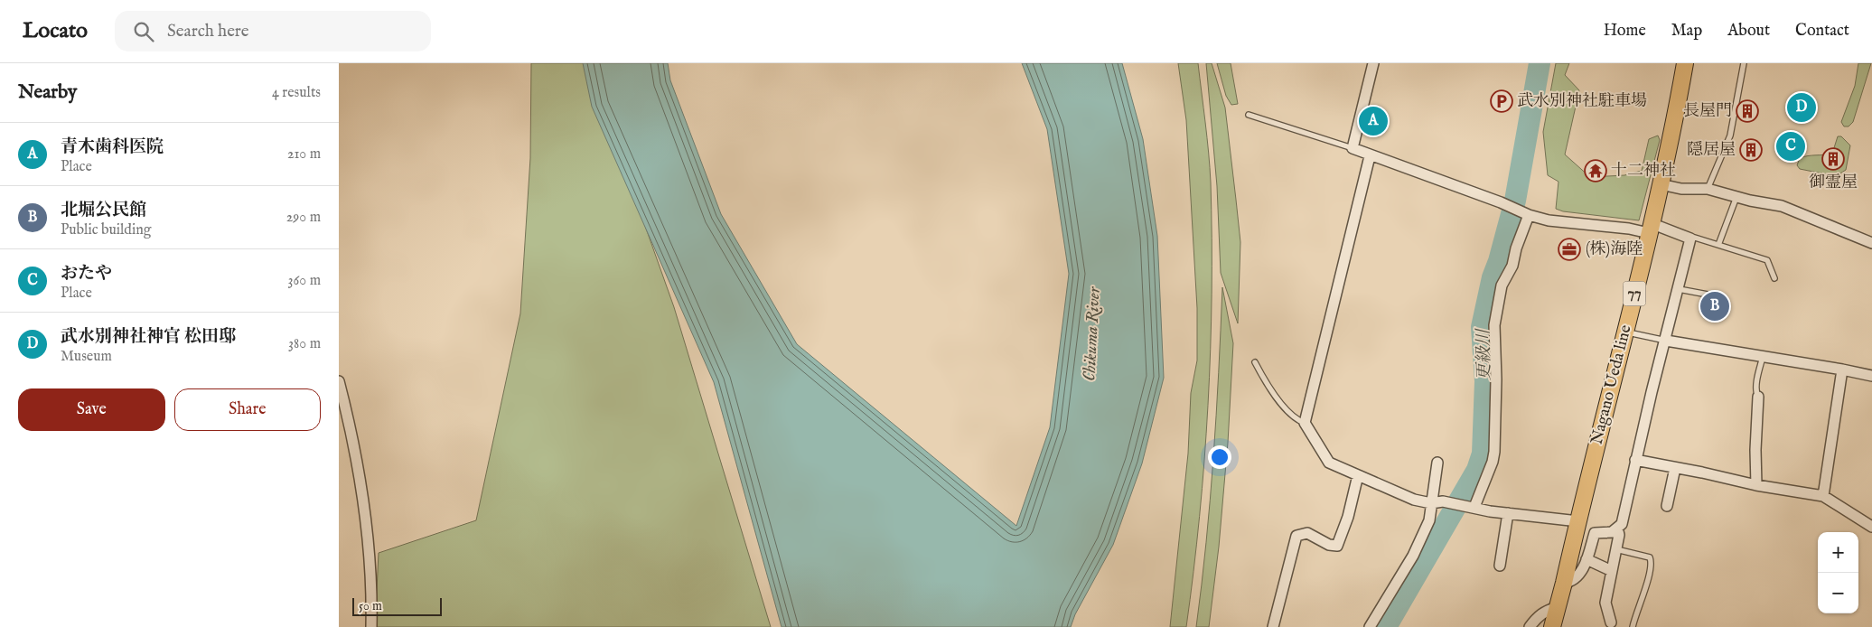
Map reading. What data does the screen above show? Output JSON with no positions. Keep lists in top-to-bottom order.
{
  "streets": {
    "main road": ["77", "Nagano Ueda line"]
  },
  "water": ["Chikuma River", "更級川"],
  "places": {
    "parking": ["武水別神社駐車場"],
    "building": ["長屋門", "隠居屋", "御霊屋"],
    "temple": ["十二神社"],
    "office": ["(株)海陸"]
  },
  "scale_bar": "50 m",
  "page": {
    "header": "Locato",
    "search": "Search here",
    "nav": [
      "Home",
      "Map",
      "About",
      "Contact"
    ],
    "heading": ["Nearby", "4 results"],
    "pins": [
      "D",
      "A",
      "C",
      "B"
    ],
    "list": [
      {
        "mark": "A",
        "name": "青木歯科医院",
        "note": "Place",
        "value": "210 m"
      },
      {
        "mark": "B",
        "name": "北堀公民館",
        "note": "Public building",
        "value": "290 m"
      },
      {
        "mark": "C",
        "name": "おたや",
        "note": "Place",
        "value": "360 m"
      },
      {
        "mark": "D",
        "name": "武水別神社神官 松田邸",
        "note": "Museum",
        "value": "380 m"
      }
    ],
    "buttons": ["Save", "Share"],
    "map_buttons": ["+", "−"],
    "scale": "50 m"
  }
}
